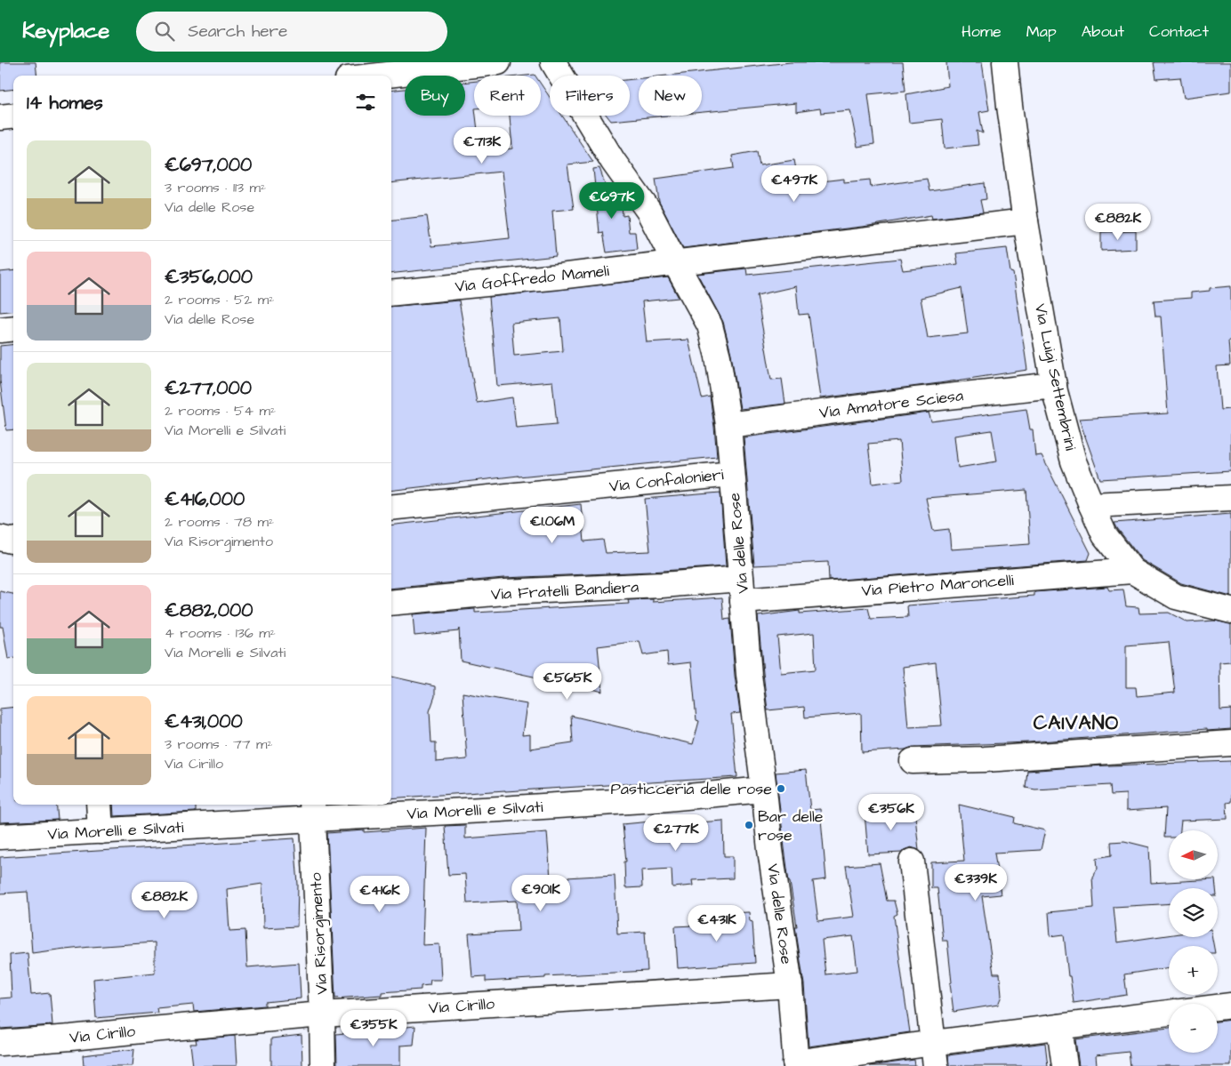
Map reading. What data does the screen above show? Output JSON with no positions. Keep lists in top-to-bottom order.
{
  "streets": {
    "street": [
      "Via Goffredo Mameli",
      "Via Luigi Settembrini",
      "Via Amatore Sciesa",
      "Via Confalonieri",
      "Via delle Rose",
      "Via Pietro Maroncelli",
      "Via Fratelli Bandiera",
      "Via Morelli e Silvati",
      "Via Risorgimento",
      "Via Cirillo"
    ]
  },
  "crossings": [
    ["Via Goffredo Mameli", "Via Luigi Settembrini"],
    ["Via Goffredo Mameli", "Via delle Rose"],
    ["Via Luigi Settembrini", "Via Amatore Sciesa"],
    ["Via Luigi Settembrini", "Via Pietro Maroncelli"],
    ["Via Amatore Sciesa", "Via delle Rose"],
    ["Via Confalonieri", "Via delle Rose"],
    ["Via delle Rose", "Via Pietro Maroncelli"],
    ["Via delle Rose", "Via Fratelli Bandiera"],
    ["Via delle Rose", "Via Morelli e Silvati"],
    ["Via delle Rose", "Via Cirillo"],
    ["Via Pietro Maroncelli", "Via Fratelli Bandiera"],
    ["Via Morelli e Silvati", "Via Risorgimento"],
    ["Via Risorgimento", "Via Cirillo"]
  ],
  "districts": ["CAIVANO"],
  "places": ["Pasticceria delle rose", "Bar delle rose"],
  "north": "left",
  "page": {
    "header": "Keyplace",
    "search": "Search here",
    "nav": [
      "Home",
      "Map",
      "About",
      "Contact"
    ],
    "chip": [
      "Buy",
      "Rent",
      "Filters",
      "New"
    ],
    "heading": "14 homes",
    "price": [
      "€713K",
      "€497K",
      "€697K",
      "€882K",
      "€1.06M",
      "€565K",
      "€356K",
      "€277K",
      "€339K",
      "€901K",
      "€416K",
      "€882K",
      "€431K",
      "€355K"
    ],
    "list": [
      {
        "name": "€697,000",
        "note": "3 rooms · 113 m² · Via delle Rose"
      },
      {
        "name": "€356,000",
        "note": "2 rooms · 52 m² · Via delle Rose"
      },
      {
        "name": "€277,000",
        "note": "2 rooms · 54 m² · Via Morelli e Silvati"
      },
      {
        "name": "€416,000",
        "note": "2 rooms · 78 m² · Via Risorgimento"
      },
      {
        "name": "€882,000",
        "note": "4 rooms · 136 m² · Via Morelli e Silvati"
      },
      {
        "name": "€431,000",
        "note": "3 rooms · 77 m² · Via Cirillo"
      }
    ],
    "map_buttons": ["+", "−"]
  }
}
